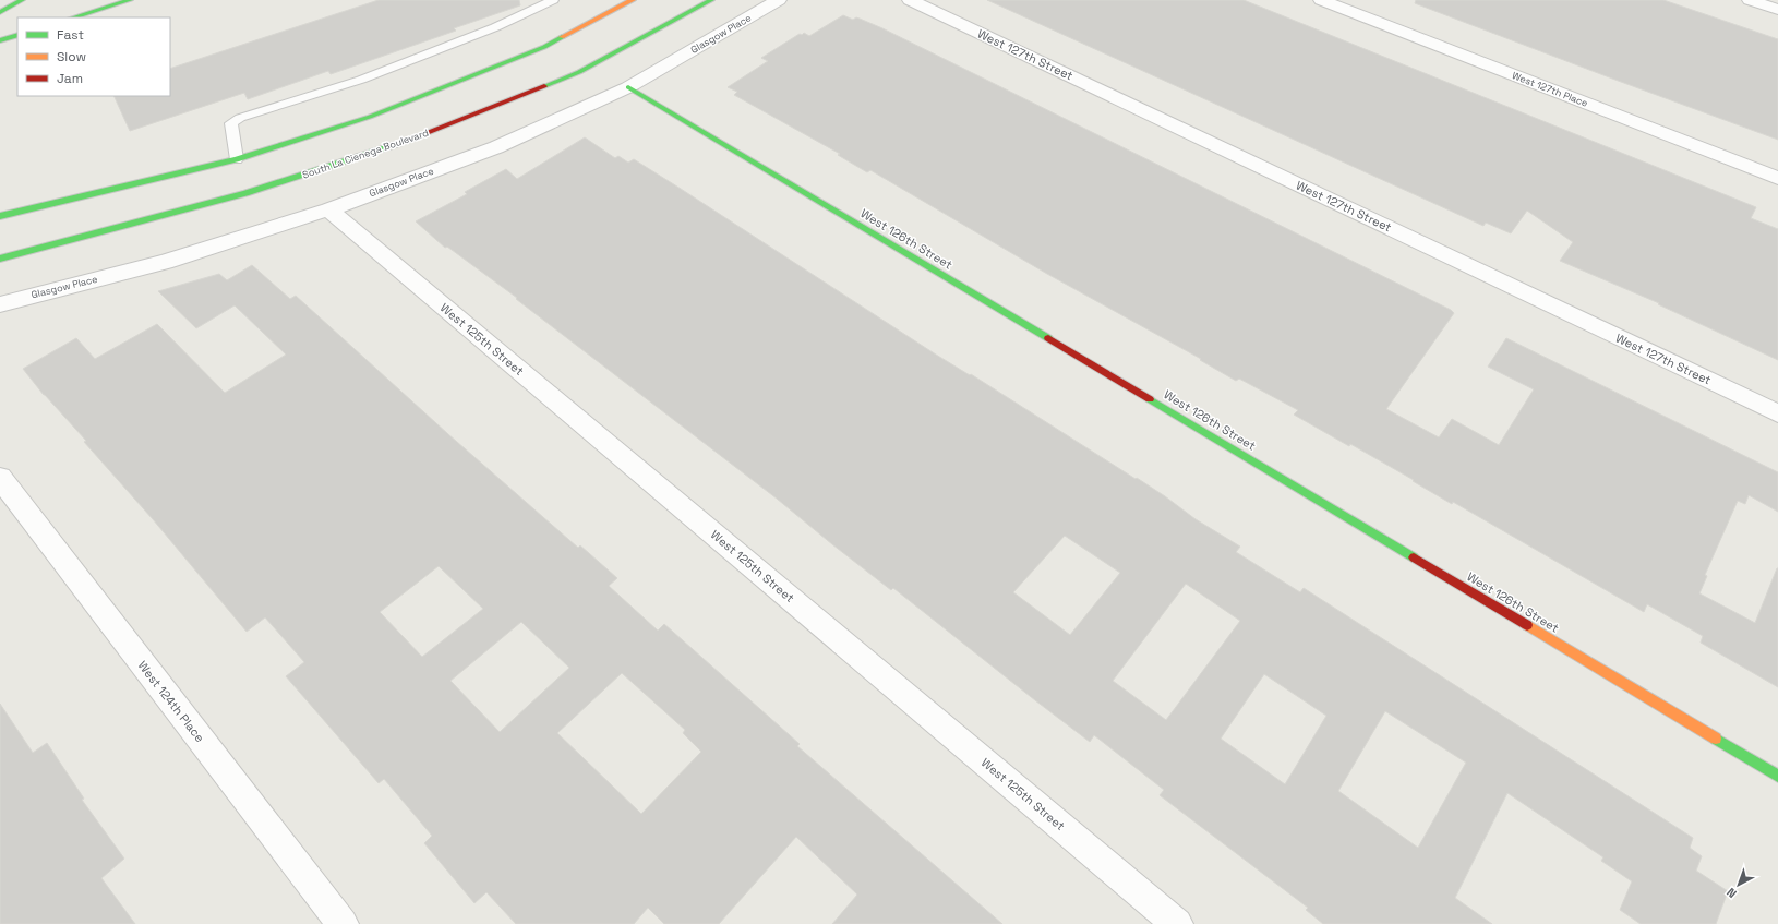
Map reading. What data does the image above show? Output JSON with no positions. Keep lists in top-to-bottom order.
{
  "streets": {
    "main road": ["South La Cienega Boulevard", "West 126th Street"],
    "street": [
      "Glasgow Place",
      "West 127th Street",
      "West 127th Place",
      "West 125th Street",
      "West 124th Place"
    ]
  },
  "crossings": [
    ["Glasgow Place", "West 126th Street"],
    ["Glasgow Place", "West 125th Street"]
  ],
  "legend": ["Fast", "Slow", "Jam"],
  "north": "bottom left"
}
